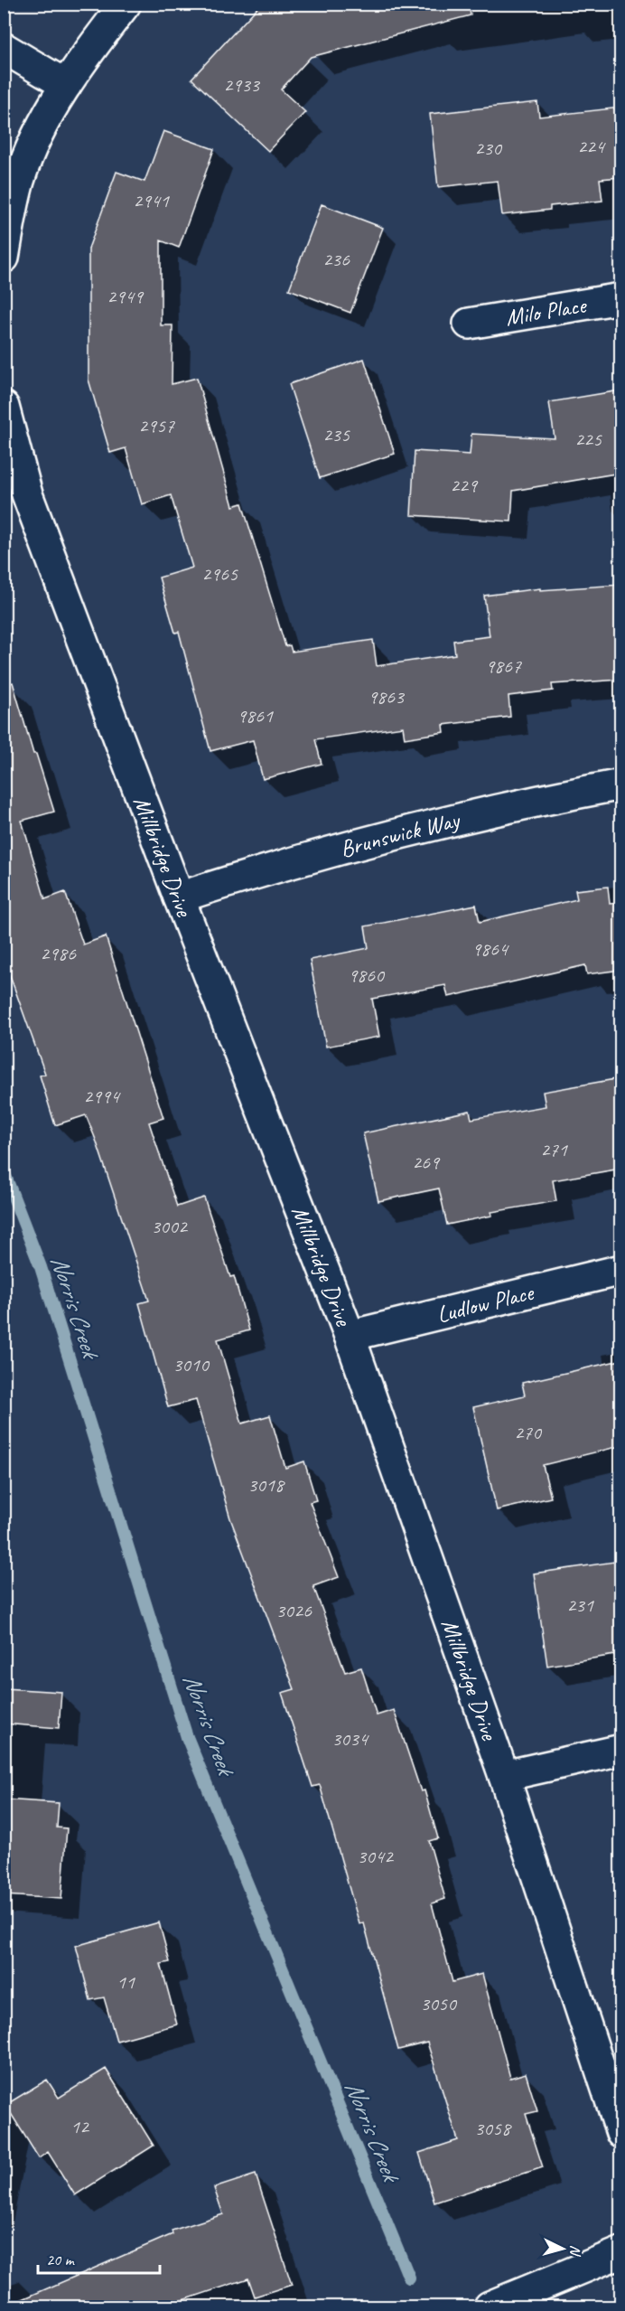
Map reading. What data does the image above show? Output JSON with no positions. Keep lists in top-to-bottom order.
{
  "streets": {
    "street": [
      "Milo Place",
      "Brunswick Way",
      "Millbridge Drive",
      "Ludlow Place"
    ]
  },
  "crossings": [
    ["Brunswick Way", "Millbridge Drive"],
    ["Millbridge Drive", "Ludlow Place"]
  ],
  "water": ["Norris Creek"],
  "house_numbers": [
    "2933",
    "224",
    "230",
    "2941",
    "236",
    "2949",
    "2957",
    "235",
    "225",
    "229",
    "2965",
    "9867",
    "9863",
    "9861",
    "9864",
    "2986",
    "9860",
    "2994",
    "271",
    "269",
    "3002",
    "3010",
    "270",
    "3018",
    "231",
    "3026",
    "3034",
    "3042",
    "11",
    "3050",
    "12",
    "3058"
  ],
  "scale_bar": "20 m",
  "north": "right"
}
